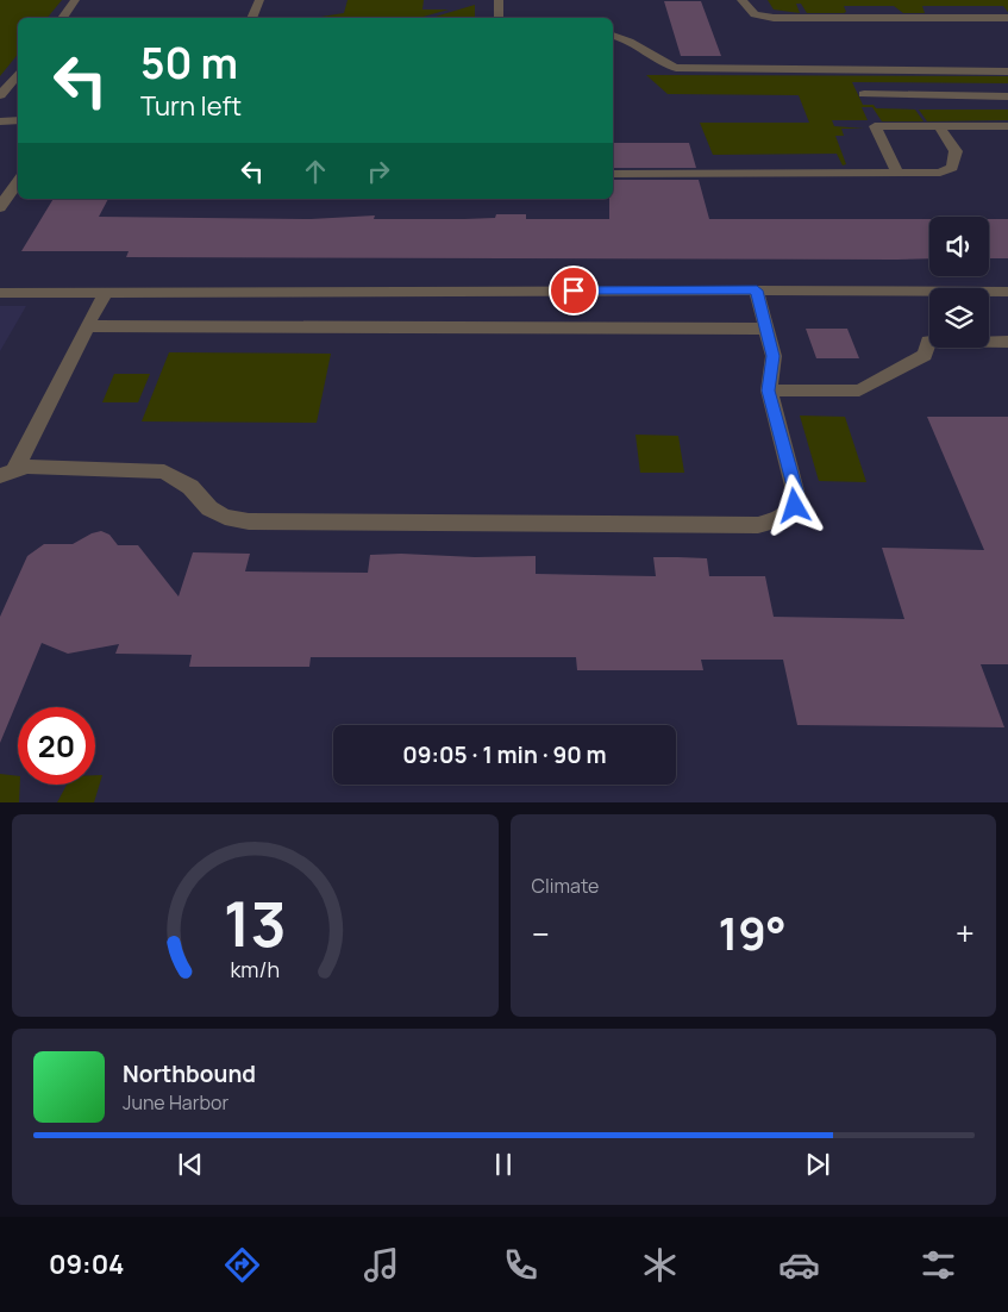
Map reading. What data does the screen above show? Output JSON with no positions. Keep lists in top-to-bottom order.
{
  "page": {
    "turn": ["50 m", "Turn left"],
    "limit": "20",
    "trip": "09:05 · 1 min · 90 m",
    "tile": "Climate",
    "heat": ["−", "19°", "+"],
    "song": ["Northbound", "June Harbor"],
    "tabs": "09:04",
    "gauge": ["13", "km/h"]
  }
}
